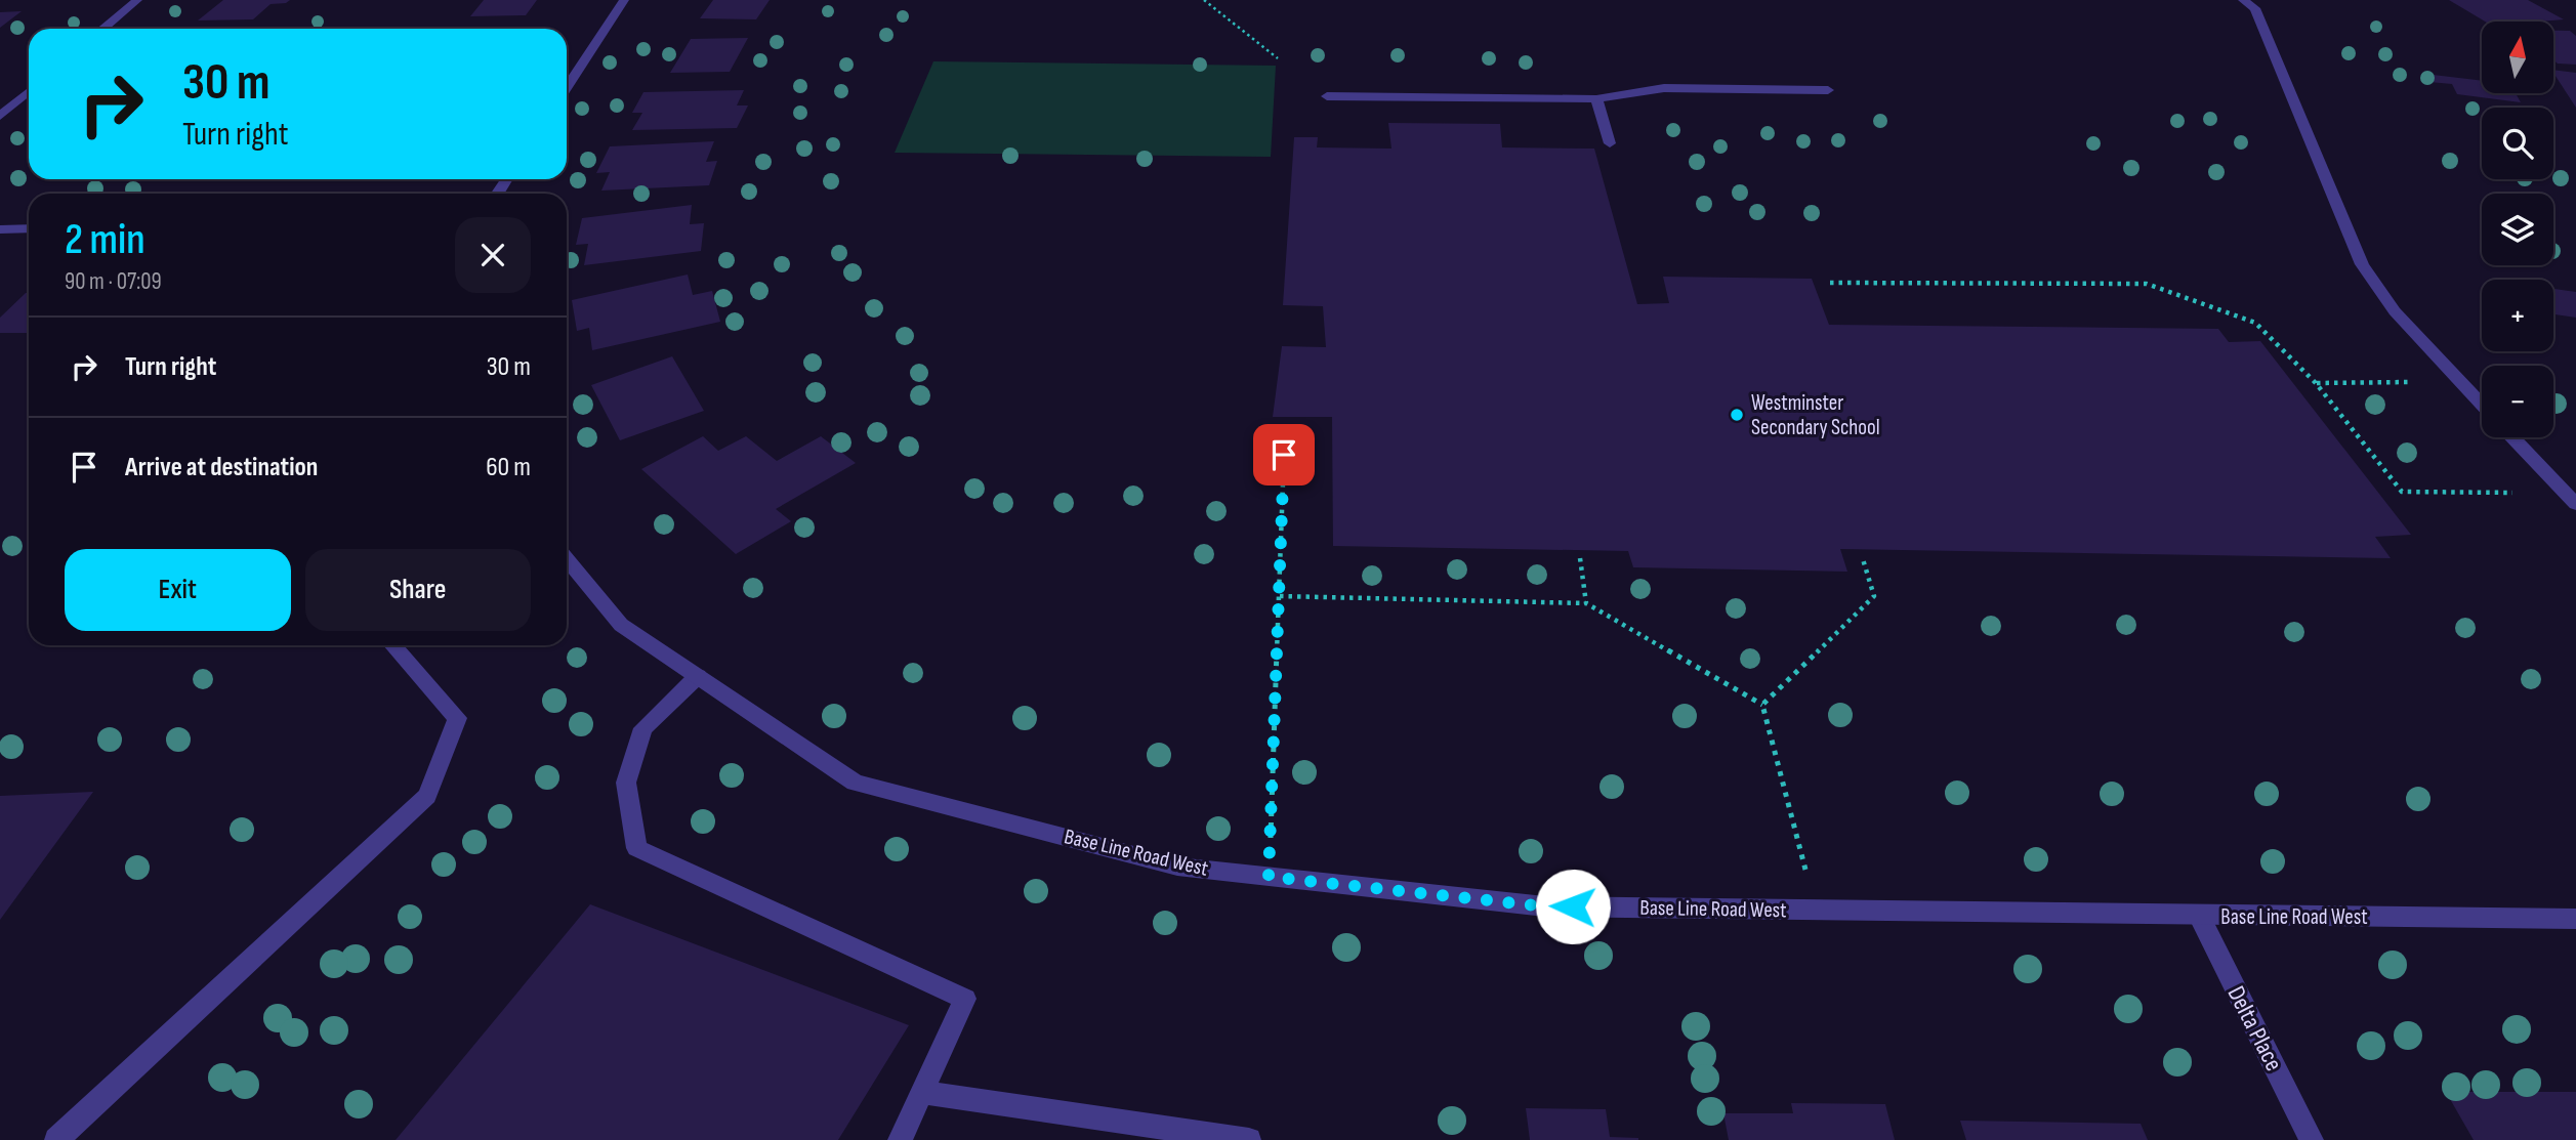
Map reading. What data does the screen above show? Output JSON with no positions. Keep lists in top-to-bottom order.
{
  "streets": {
    "street": ["Base Line Road West", "Delta Place"]
  },
  "crossings": [
    ["Base Line Road West", "Delta Place"]
  ],
  "places": ["Westminster Secondary School"],
  "north": "top",
  "page": {
    "map_buttons": ["+", "−"],
    "turn": ["30 m", "Turn right"],
    "heading": ["2 min", "90 m · 07:09"],
    "list": [
      {
        "name": "Turn right",
        "value": "30 m"
      },
      {
        "name": "Arrive at destination",
        "value": "60 m"
      }
    ],
    "buttons": ["Exit", "Share"]
  }
}
